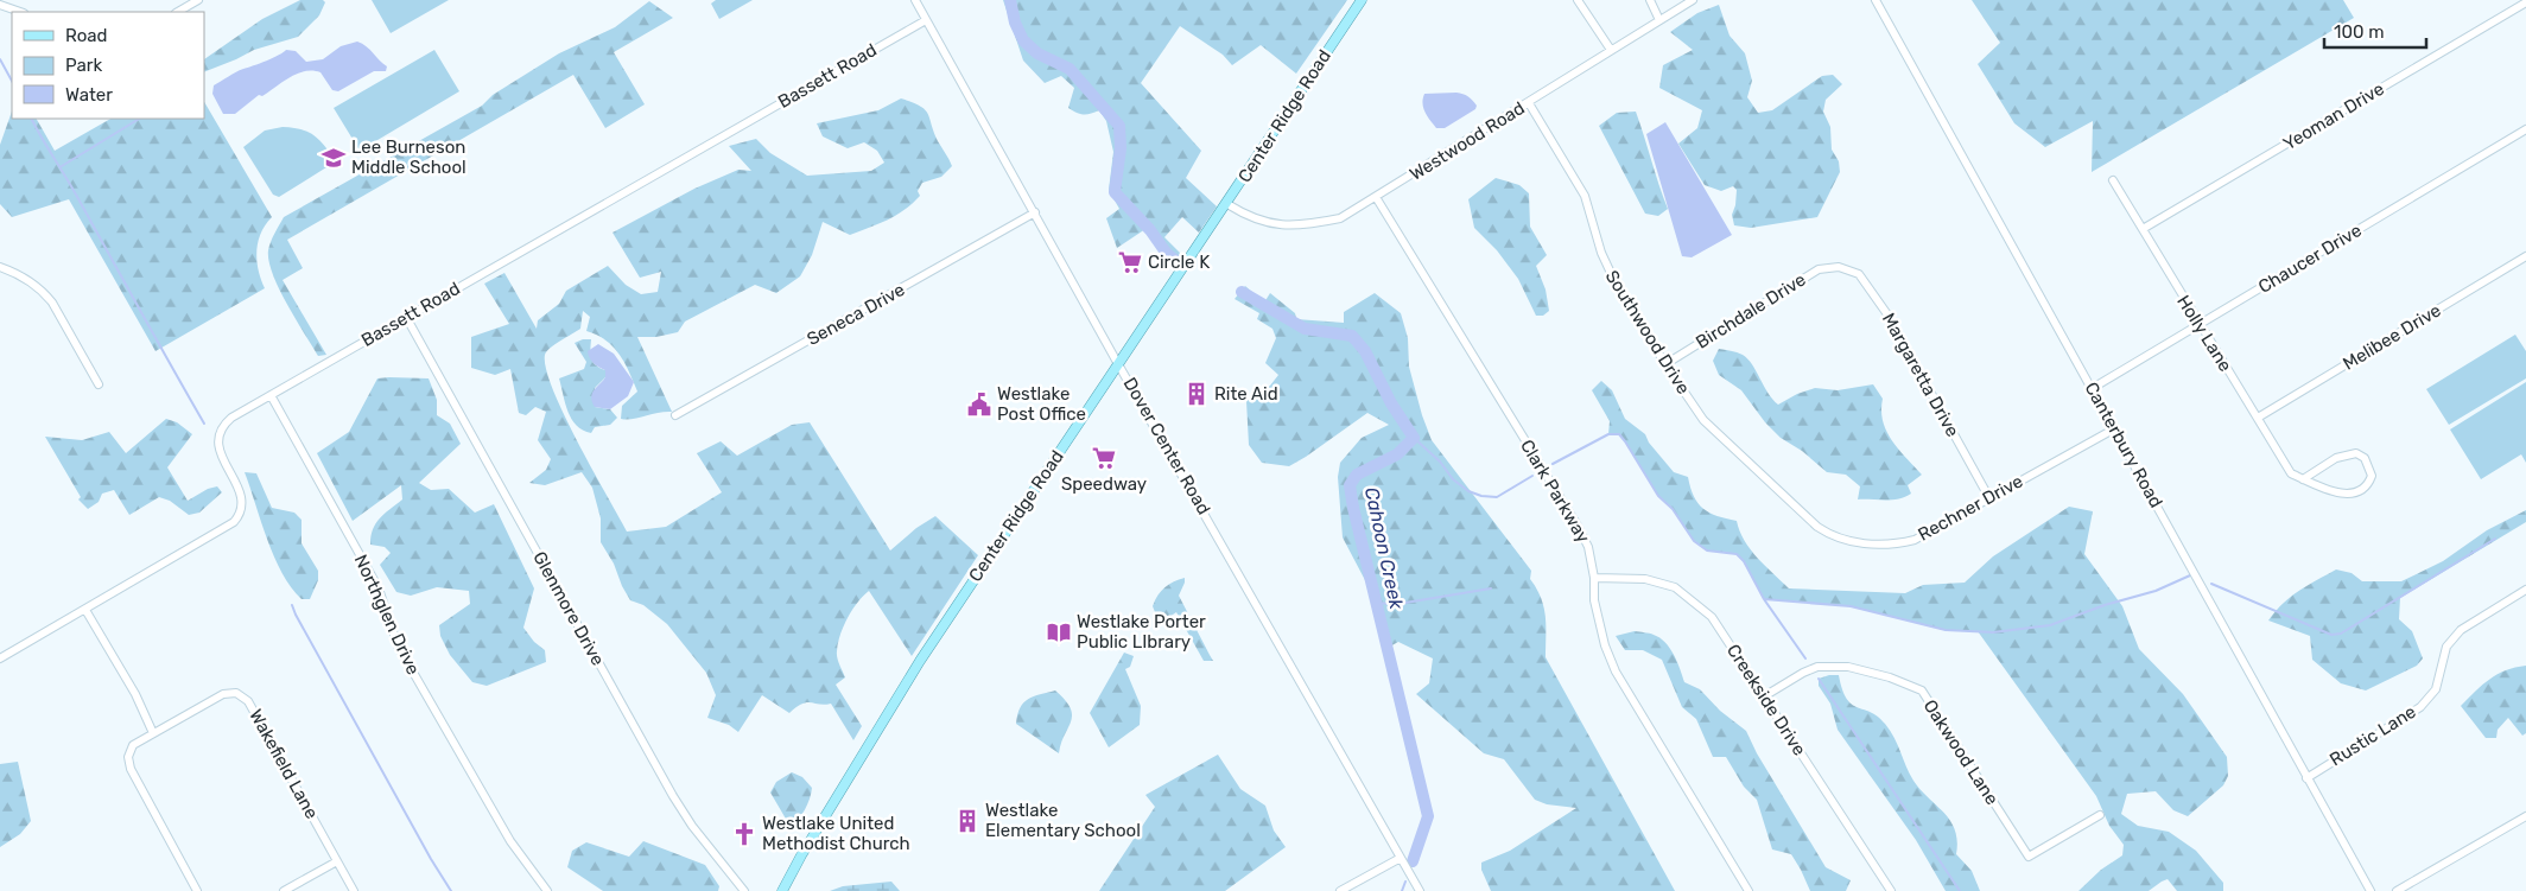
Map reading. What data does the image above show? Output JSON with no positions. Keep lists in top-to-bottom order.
{
  "streets": {
    "main road": ["Center Ridge Road"],
    "street": [
      "Bassett Road",
      "Yeoman Drive",
      "Westwood Road",
      "Chaucer Drive",
      "Birchdale Drive",
      "Seneca Drive",
      "Southwood Drive",
      "Holly Lane",
      "Melibee Drive",
      "Margaretta Drive",
      "Canterbury Road",
      "Dover Center Road",
      "Clark Parkway",
      "Rechner Drive",
      "Glenmore Drive",
      "Northglen Drive",
      "Creekside Drive",
      "Rustic Lane",
      "Oakwood Lane",
      "Wakefield Lane"
    ]
  },
  "crossings": [
    ["Bassett Road", "Dover Center Road"],
    ["Bassett Road", "Glenmore Drive"],
    ["Bassett Road", "Northglen Drive"],
    ["Center Ridge Road", "Westwood Road"],
    ["Center Ridge Road", "Dover Center Road"],
    ["Yeoman Drive", "Holly Lane"],
    ["Westwood Road", "Southwood Drive"],
    ["Westwood Road", "Clark Parkway"],
    ["Chaucer Drive", "Holly Lane"],
    ["Chaucer Drive", "Canterbury Road"],
    ["Birchdale Drive", "Southwood Drive"],
    ["Birchdale Drive", "Margaretta Drive"],
    ["Seneca Drive", "Dover Center Road"],
    ["Southwood Drive", "Rechner Drive"],
    ["Holly Lane", "Melibee Drive"],
    ["Margaretta Drive", "Rechner Drive"],
    ["Canterbury Road", "Rechner Drive"],
    ["Canterbury Road", "Rustic Lane"],
    ["Clark Parkway", "Creekside Drive"],
    ["Creekside Drive", "Oakwood Lane"]
  ],
  "water": ["Cahoon Creek"],
  "places": {
    "school or university": ["Lee Burneson Middle School"],
    "supermarket": ["Circle K", "Speedway"],
    "building": ["Rite Aid", "Westlake Elementary School"],
    "public building": ["Westlake Post Office"],
    "library": ["Westlake Porter Public LIbrary"],
    "church": ["Westlake United Methodist Church"]
  },
  "legend": ["Road", "Park", "Water"],
  "scale_bar": "100 m"
}
